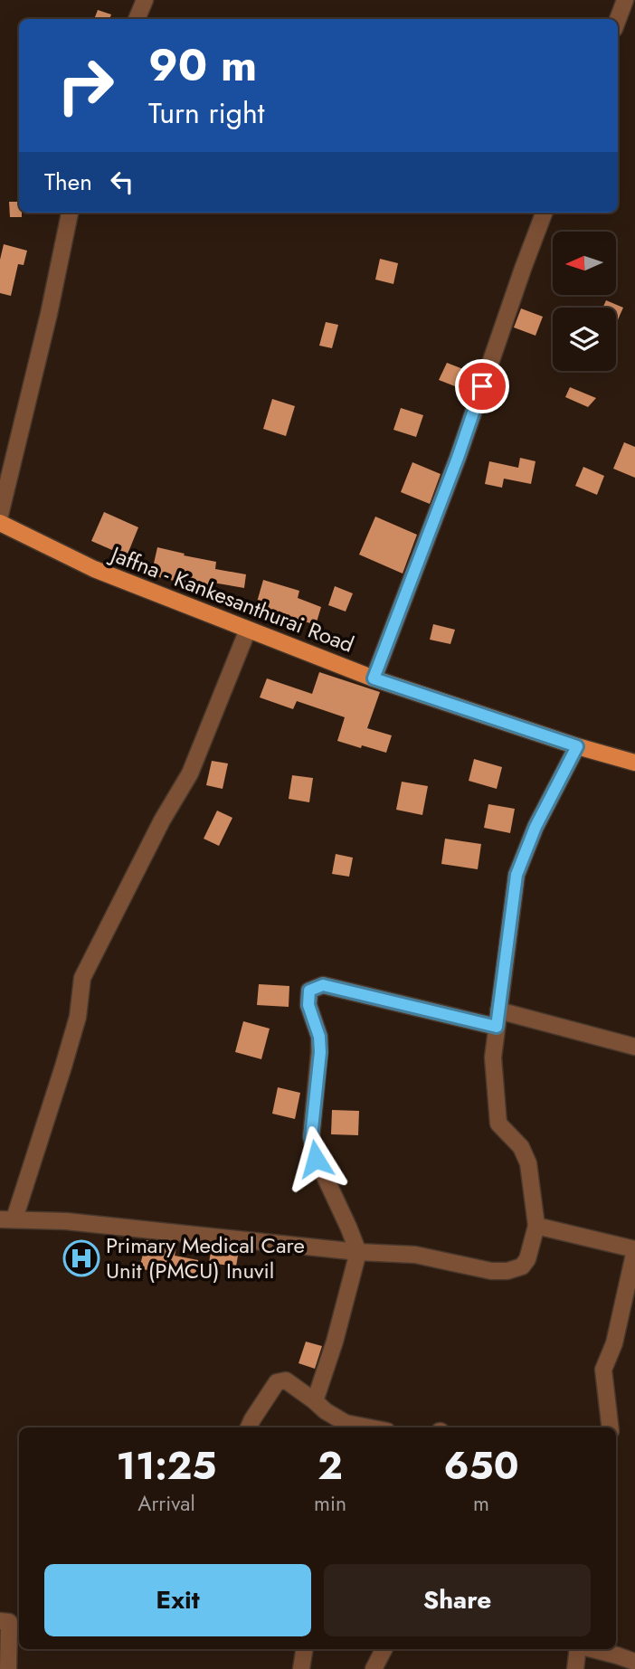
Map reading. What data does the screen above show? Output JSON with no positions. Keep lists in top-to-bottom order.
{
  "streets": {
    "main road": ["Jaffna - Kankesanthurai Road"]
  },
  "places": {
    "hospital": ["Primary Medical Care Unit (PMCU) Inuvil"]
  },
  "north": "left",
  "page": {
    "turn": ["90 m", "Turn right"],
    "then": "Then",
    "eta": [
      "11:25",
      "Arrival",
      "2",
      "min",
      "650",
      "m"
    ],
    "buttons": ["Exit", "Share"]
  }
}
